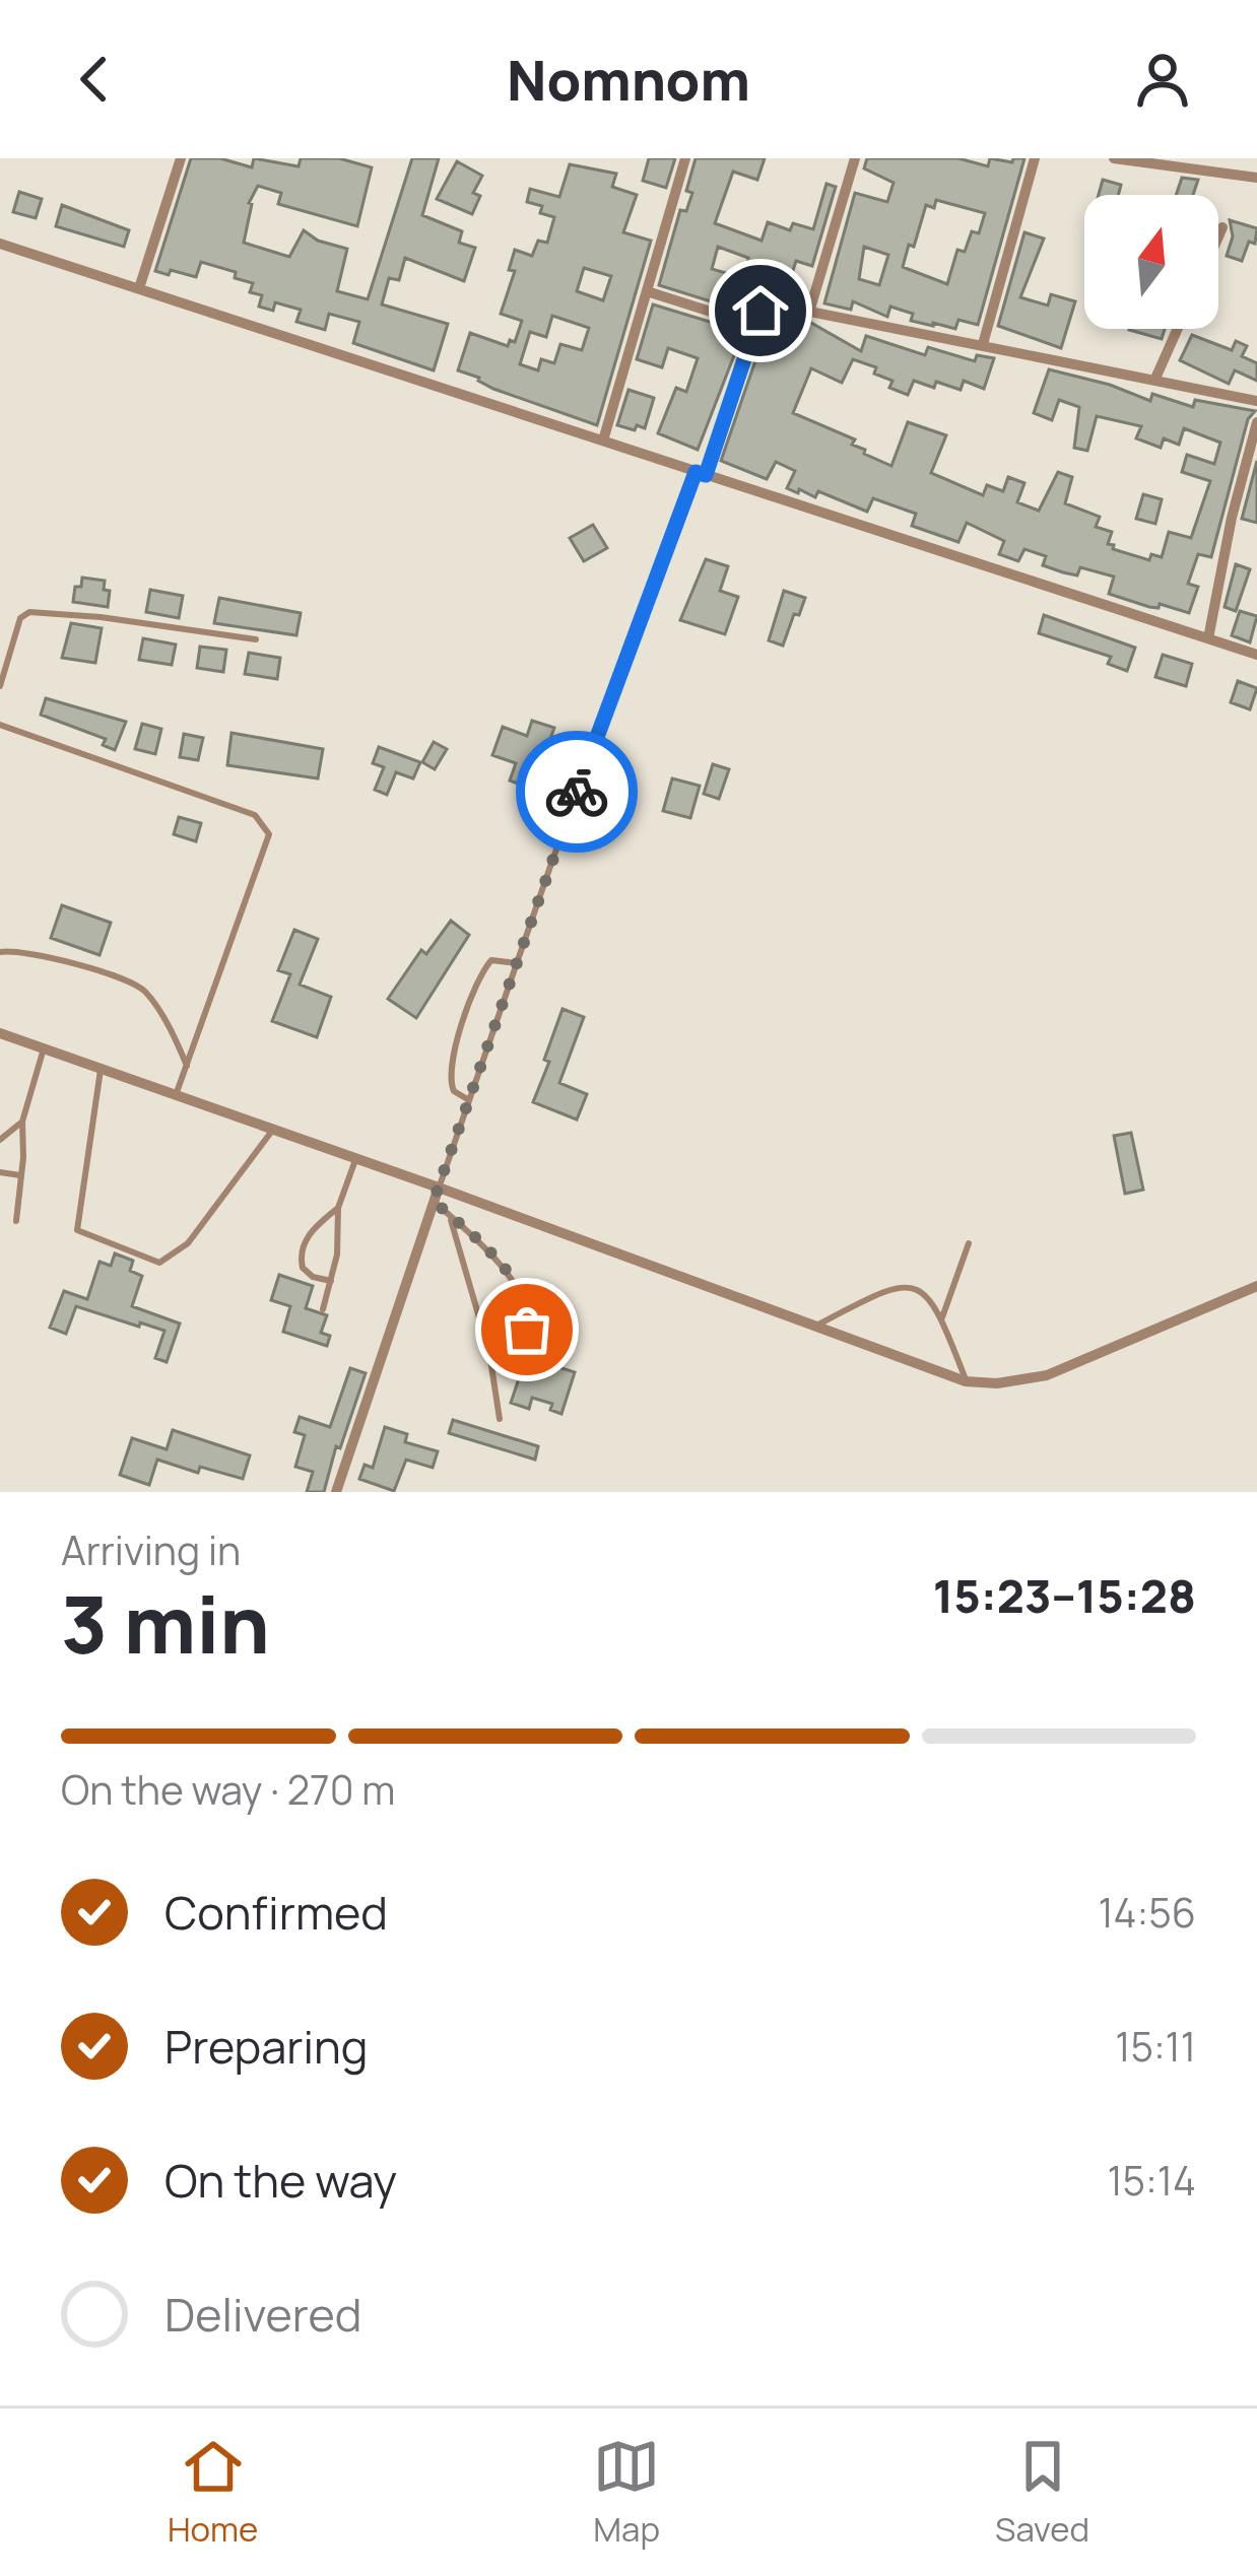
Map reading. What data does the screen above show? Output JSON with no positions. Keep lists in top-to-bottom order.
{
  "north": "top",
  "page": {
    "header": "Nomnom",
    "heading": ["3 min", "Arriving in", "15:23–15:28"],
    "bar": "On the way · 270 m",
    "list": [
      ["Confirmed", "14:56"],
      ["Preparing", "15:11"],
      ["On the way", "15:14"],
      "Delivered"
    ],
    "tabs": ["Home", "Map", "Saved"]
  }
}
